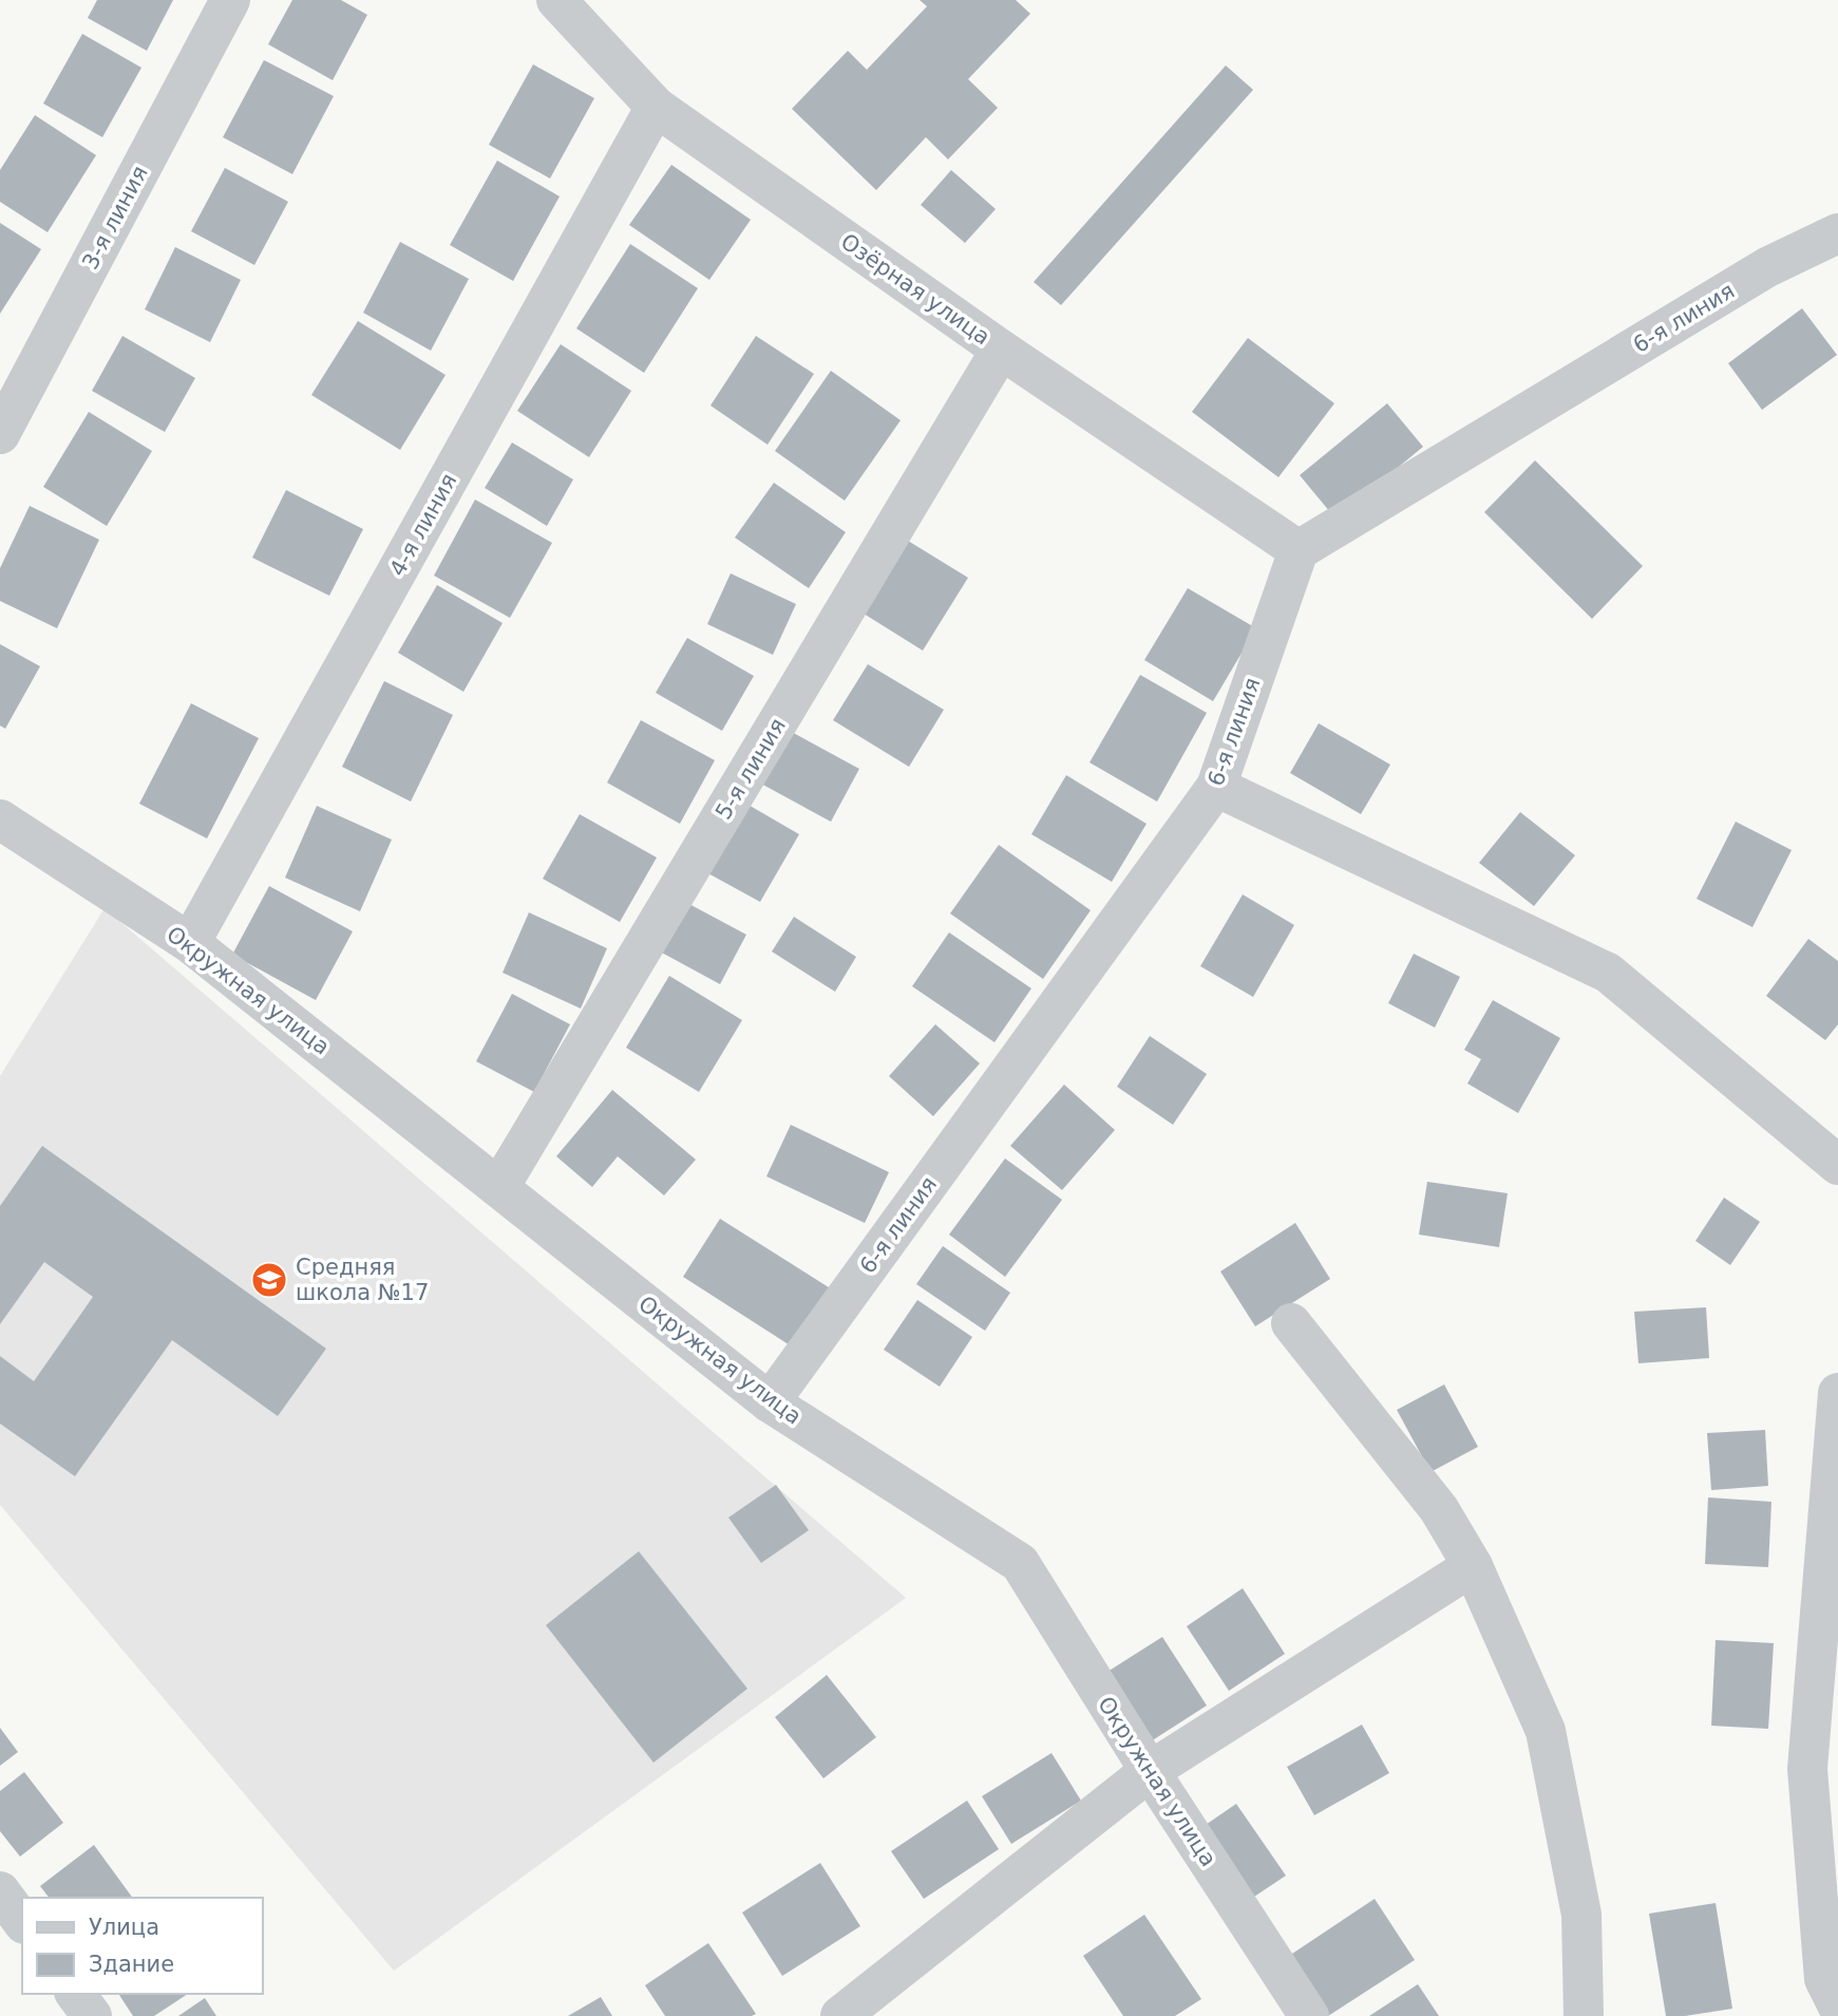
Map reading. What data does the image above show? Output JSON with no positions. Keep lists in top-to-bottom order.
{
  "streets": {
    "street": [
      "3-я линия",
      "Озёрная улица",
      "6-я линия",
      "4-я линия",
      "5-я линия",
      "Окружная улица"
    ]
  },
  "crossings": [
    ["Озёрная улица", "6-я линия"],
    ["Озёрная улица", "4-я линия"],
    ["Озёрная улица", "5-я линия"],
    ["6-я линия", "Окружная улица"],
    ["4-я линия", "Окружная улица"],
    ["5-я линия", "Окружная улица"]
  ],
  "places": {
    "school or university": ["Средняя школа №17"]
  },
  "legend": ["Улица", "Здание"]
}
